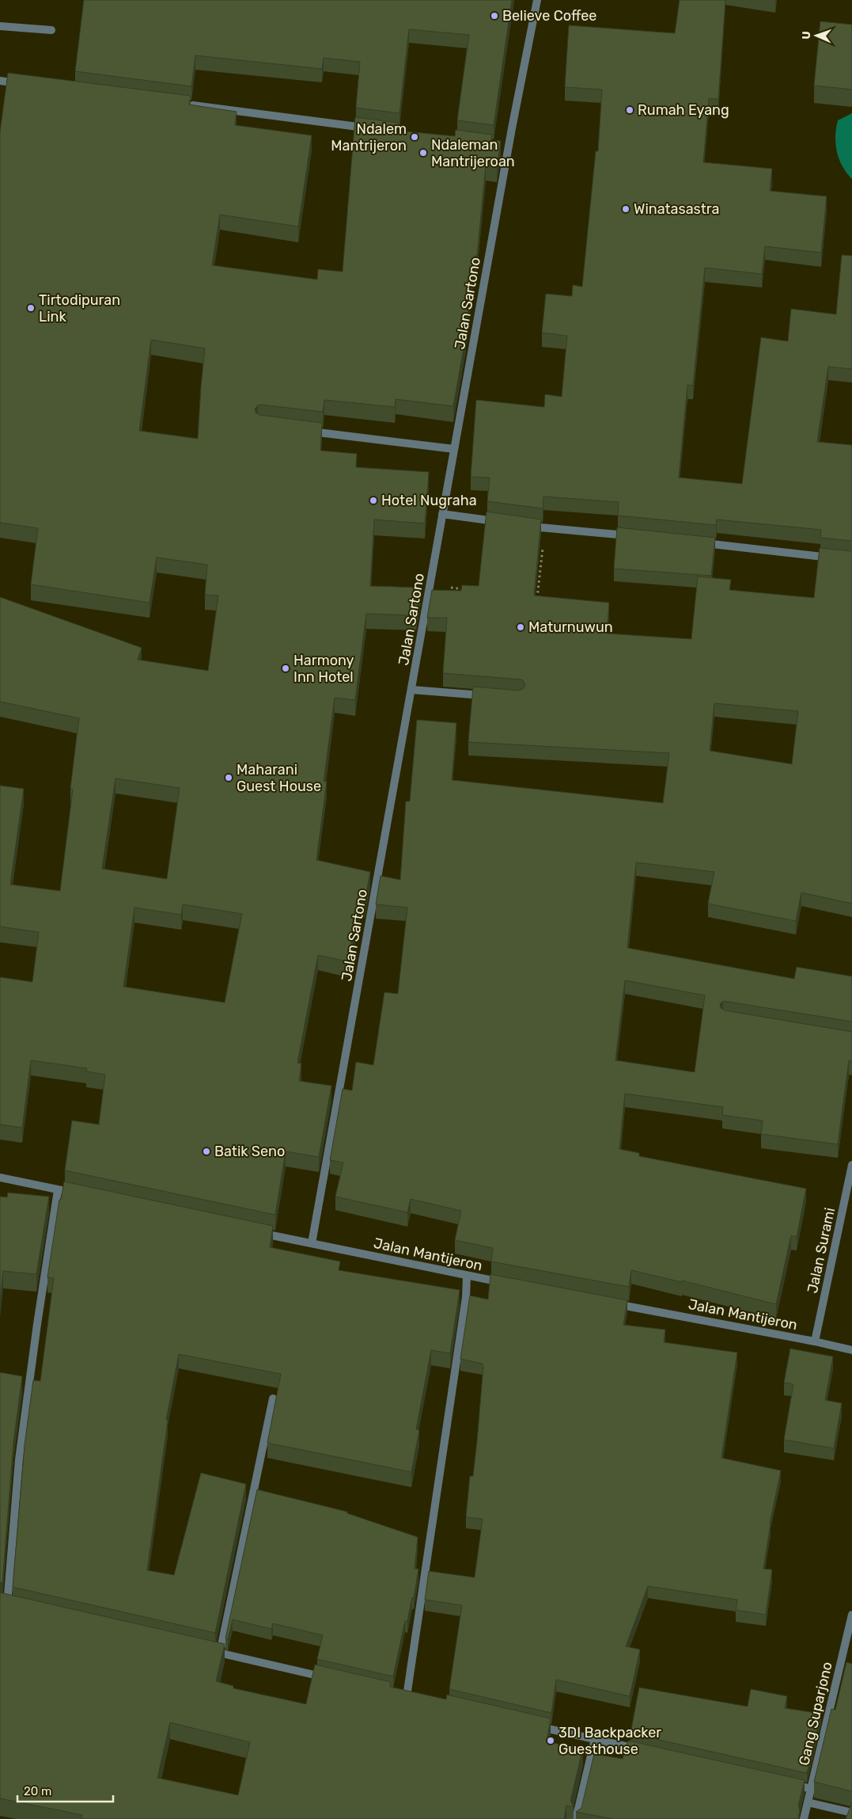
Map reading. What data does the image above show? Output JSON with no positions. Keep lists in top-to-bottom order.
{
  "streets": {
    "street": [
      "Jalan Sartono",
      "Jalan Surami",
      "Jalan Mantijeron",
      "Gang Suparjono"
    ]
  },
  "crossings": [
    ["Jalan Sartono", "Jalan Mantijeron"],
    ["Jalan Surami", "Jalan Mantijeron"]
  ],
  "places": [
    "Believe Coffee",
    "Rumah Eyang",
    "Ndalem Mantrijeron",
    "Ndaleman Mantrijeroan",
    "Winatasastra",
    "Tirtodipuran Link",
    "Hotel Nugraha",
    "Maturnuwun",
    "Harmony Inn Hotel",
    "Maharani Guest House",
    "Batik Seno",
    "3DI Backpacker Guesthouse"
  ],
  "scale_bar": "20 m",
  "north": "left"
}
